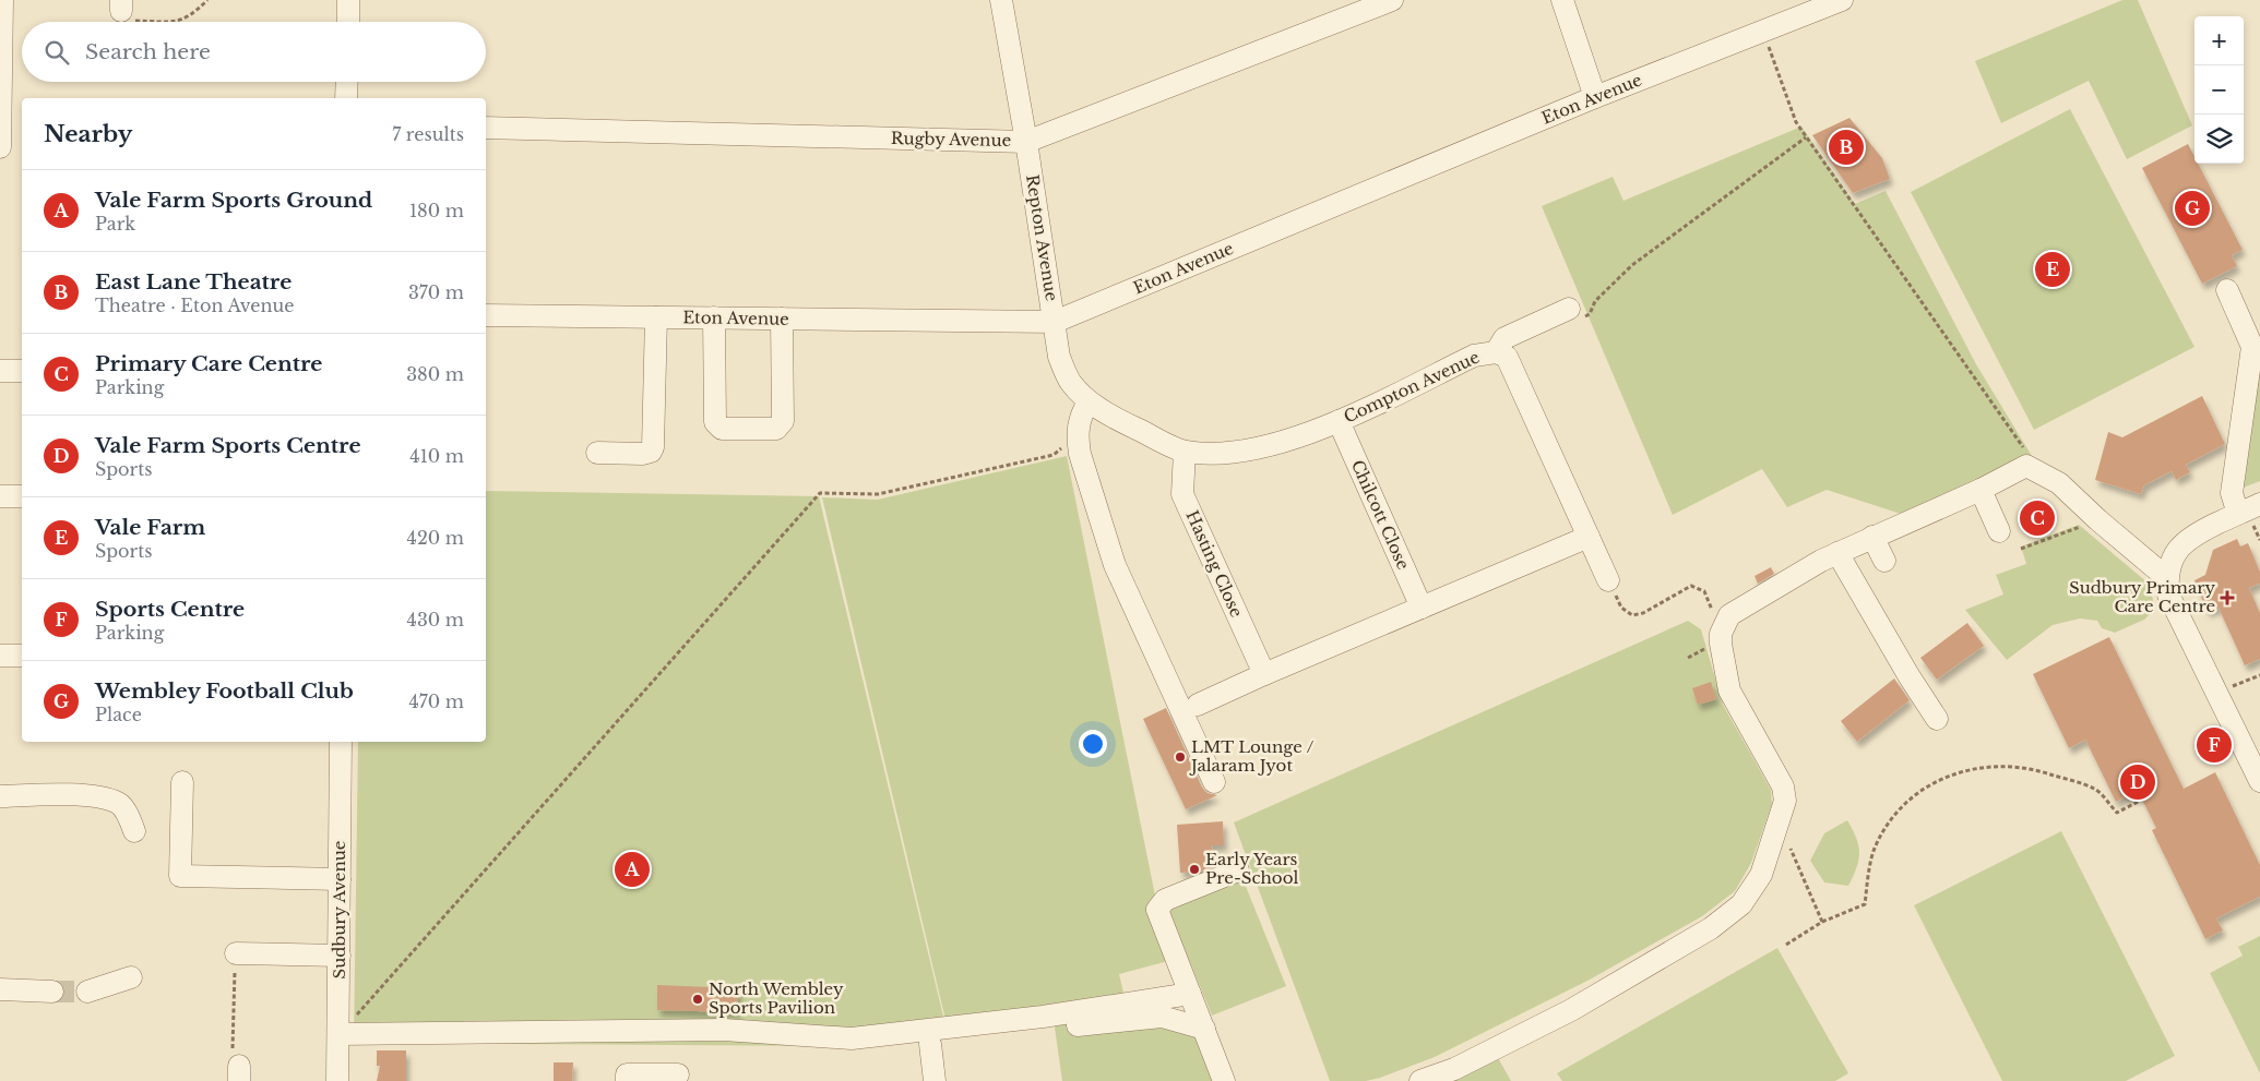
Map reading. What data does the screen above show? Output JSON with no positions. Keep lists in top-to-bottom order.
{
  "streets": {
    "street": [
      "Eton Avenue",
      "Rugby Avenue",
      "Repton Avenue",
      "Compton Avenue",
      "Chilcott Close",
      "Hasting Close",
      "Sudbury Avenue"
    ]
  },
  "crossings": [
    ["Eton Avenue", "Repton Avenue"],
    ["Rugby Avenue", "Repton Avenue"],
    ["Repton Avenue", "Compton Avenue"],
    ["Compton Avenue", "Chilcott Close"],
    ["Compton Avenue", "Hasting Close"]
  ],
  "places": {
    "health": ["Sudbury Primary Care Centre"],
    "other": ["LMT Lounge / Jalaram Jyot", "Early Years Pre-School", "North Wembley Sports Pavilion"]
  },
  "page": {
    "map_buttons": ["+", "−"],
    "search": "Search here",
    "heading": ["Nearby", "7 results"],
    "pins": [
      "B",
      "G",
      "E",
      "C",
      "F",
      "D",
      "A"
    ],
    "list": [
      {
        "mark": "A",
        "name": "Vale Farm Sports Ground",
        "note": "Park",
        "value": "180 m"
      },
      {
        "mark": "B",
        "name": "East Lane Theatre",
        "note": "Theatre · Eton Avenue",
        "value": "370 m"
      },
      {
        "mark": "C",
        "name": "Primary Care Centre",
        "note": "Parking",
        "value": "380 m"
      },
      {
        "mark": "D",
        "name": "Vale Farm Sports Centre",
        "note": "Sports",
        "value": "410 m"
      },
      {
        "mark": "E",
        "name": "Vale Farm",
        "note": "Sports",
        "value": "420 m"
      },
      {
        "mark": "F",
        "name": "Sports Centre",
        "note": "Parking",
        "value": "430 m"
      },
      {
        "mark": "G",
        "name": "Wembley Football Club",
        "note": "Place",
        "value": "470 m"
      }
    ]
  }
}
